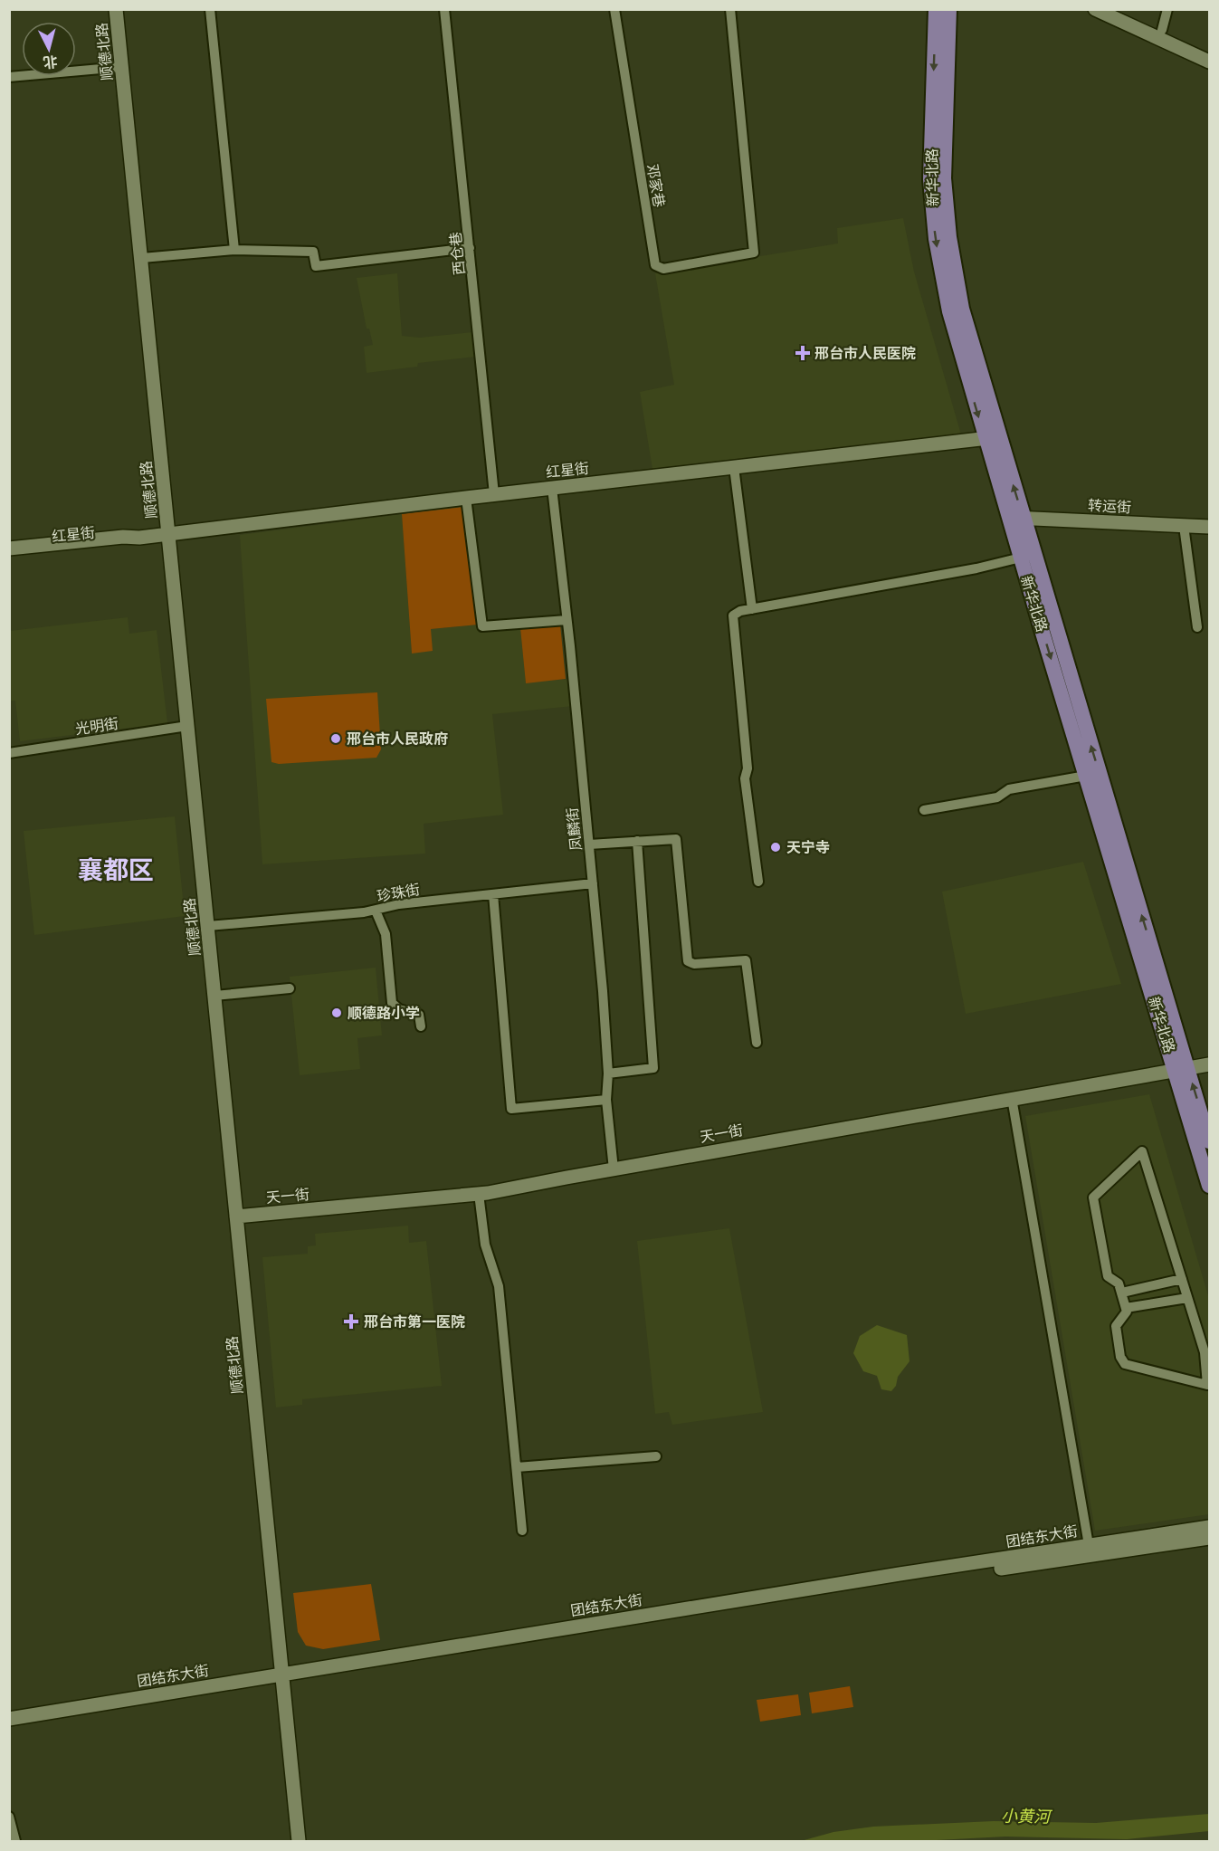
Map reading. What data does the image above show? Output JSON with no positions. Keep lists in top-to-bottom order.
{
  "streets": {
    "main road": ["新华北路"],
    "street": [
      "顺德北路",
      "邓家巷",
      "西仓巷",
      "红星街",
      "转运街",
      "光明街",
      "凤麟街",
      "珍珠街",
      "天一街",
      "团结东大街"
    ]
  },
  "crossings": [
    ["顺德北路", "红星街"],
    ["顺德北路", "光明街"],
    ["顺德北路", "珍珠街"],
    ["顺德北路", "天一街"],
    ["顺德北路", "团结东大街"],
    ["新华北路", "红星街"],
    ["新华北路", "转运街"],
    ["新华北路", "天一街"],
    ["西仓巷", "红星街"],
    ["红星街", "凤麟街"],
    ["凤麟街", "珍珠街"],
    ["凤麟街", "天一街"]
  ],
  "districts": ["襄都区"],
  "water": ["小黄河"],
  "places": {
    "health": ["邢台市人民医院", "邢台市第一医院"],
    "other": ["邢台市人民政府", "天宁寺", "顺德路小学"]
  },
  "north": "bottom"
}
